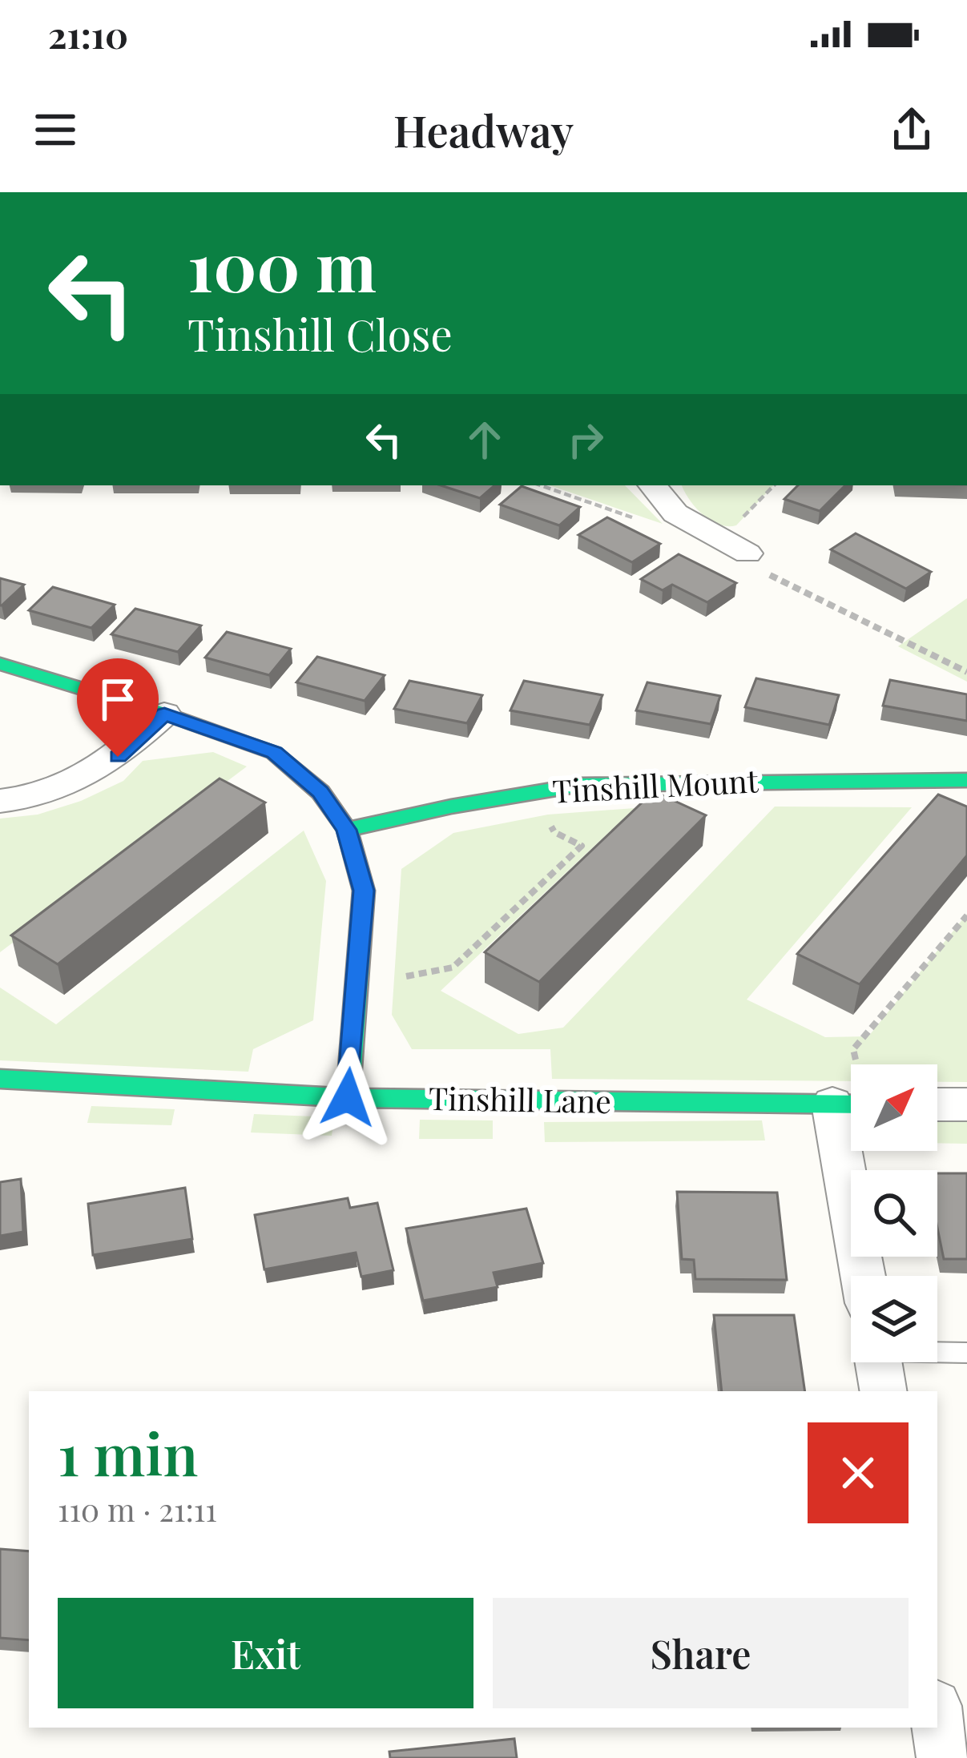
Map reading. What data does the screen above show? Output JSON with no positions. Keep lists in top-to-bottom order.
{
  "streets": {
    "street": ["Tinshill Mount", "Tinshill Lane"]
  },
  "north": "top right",
  "page": {
    "status": "21:10",
    "header": "Headway",
    "turn": ["100 m", "Tinshill Close"],
    "heading": ["1 min", "110 m · 21:11"],
    "buttons": ["Exit", "Share"]
  }
}
